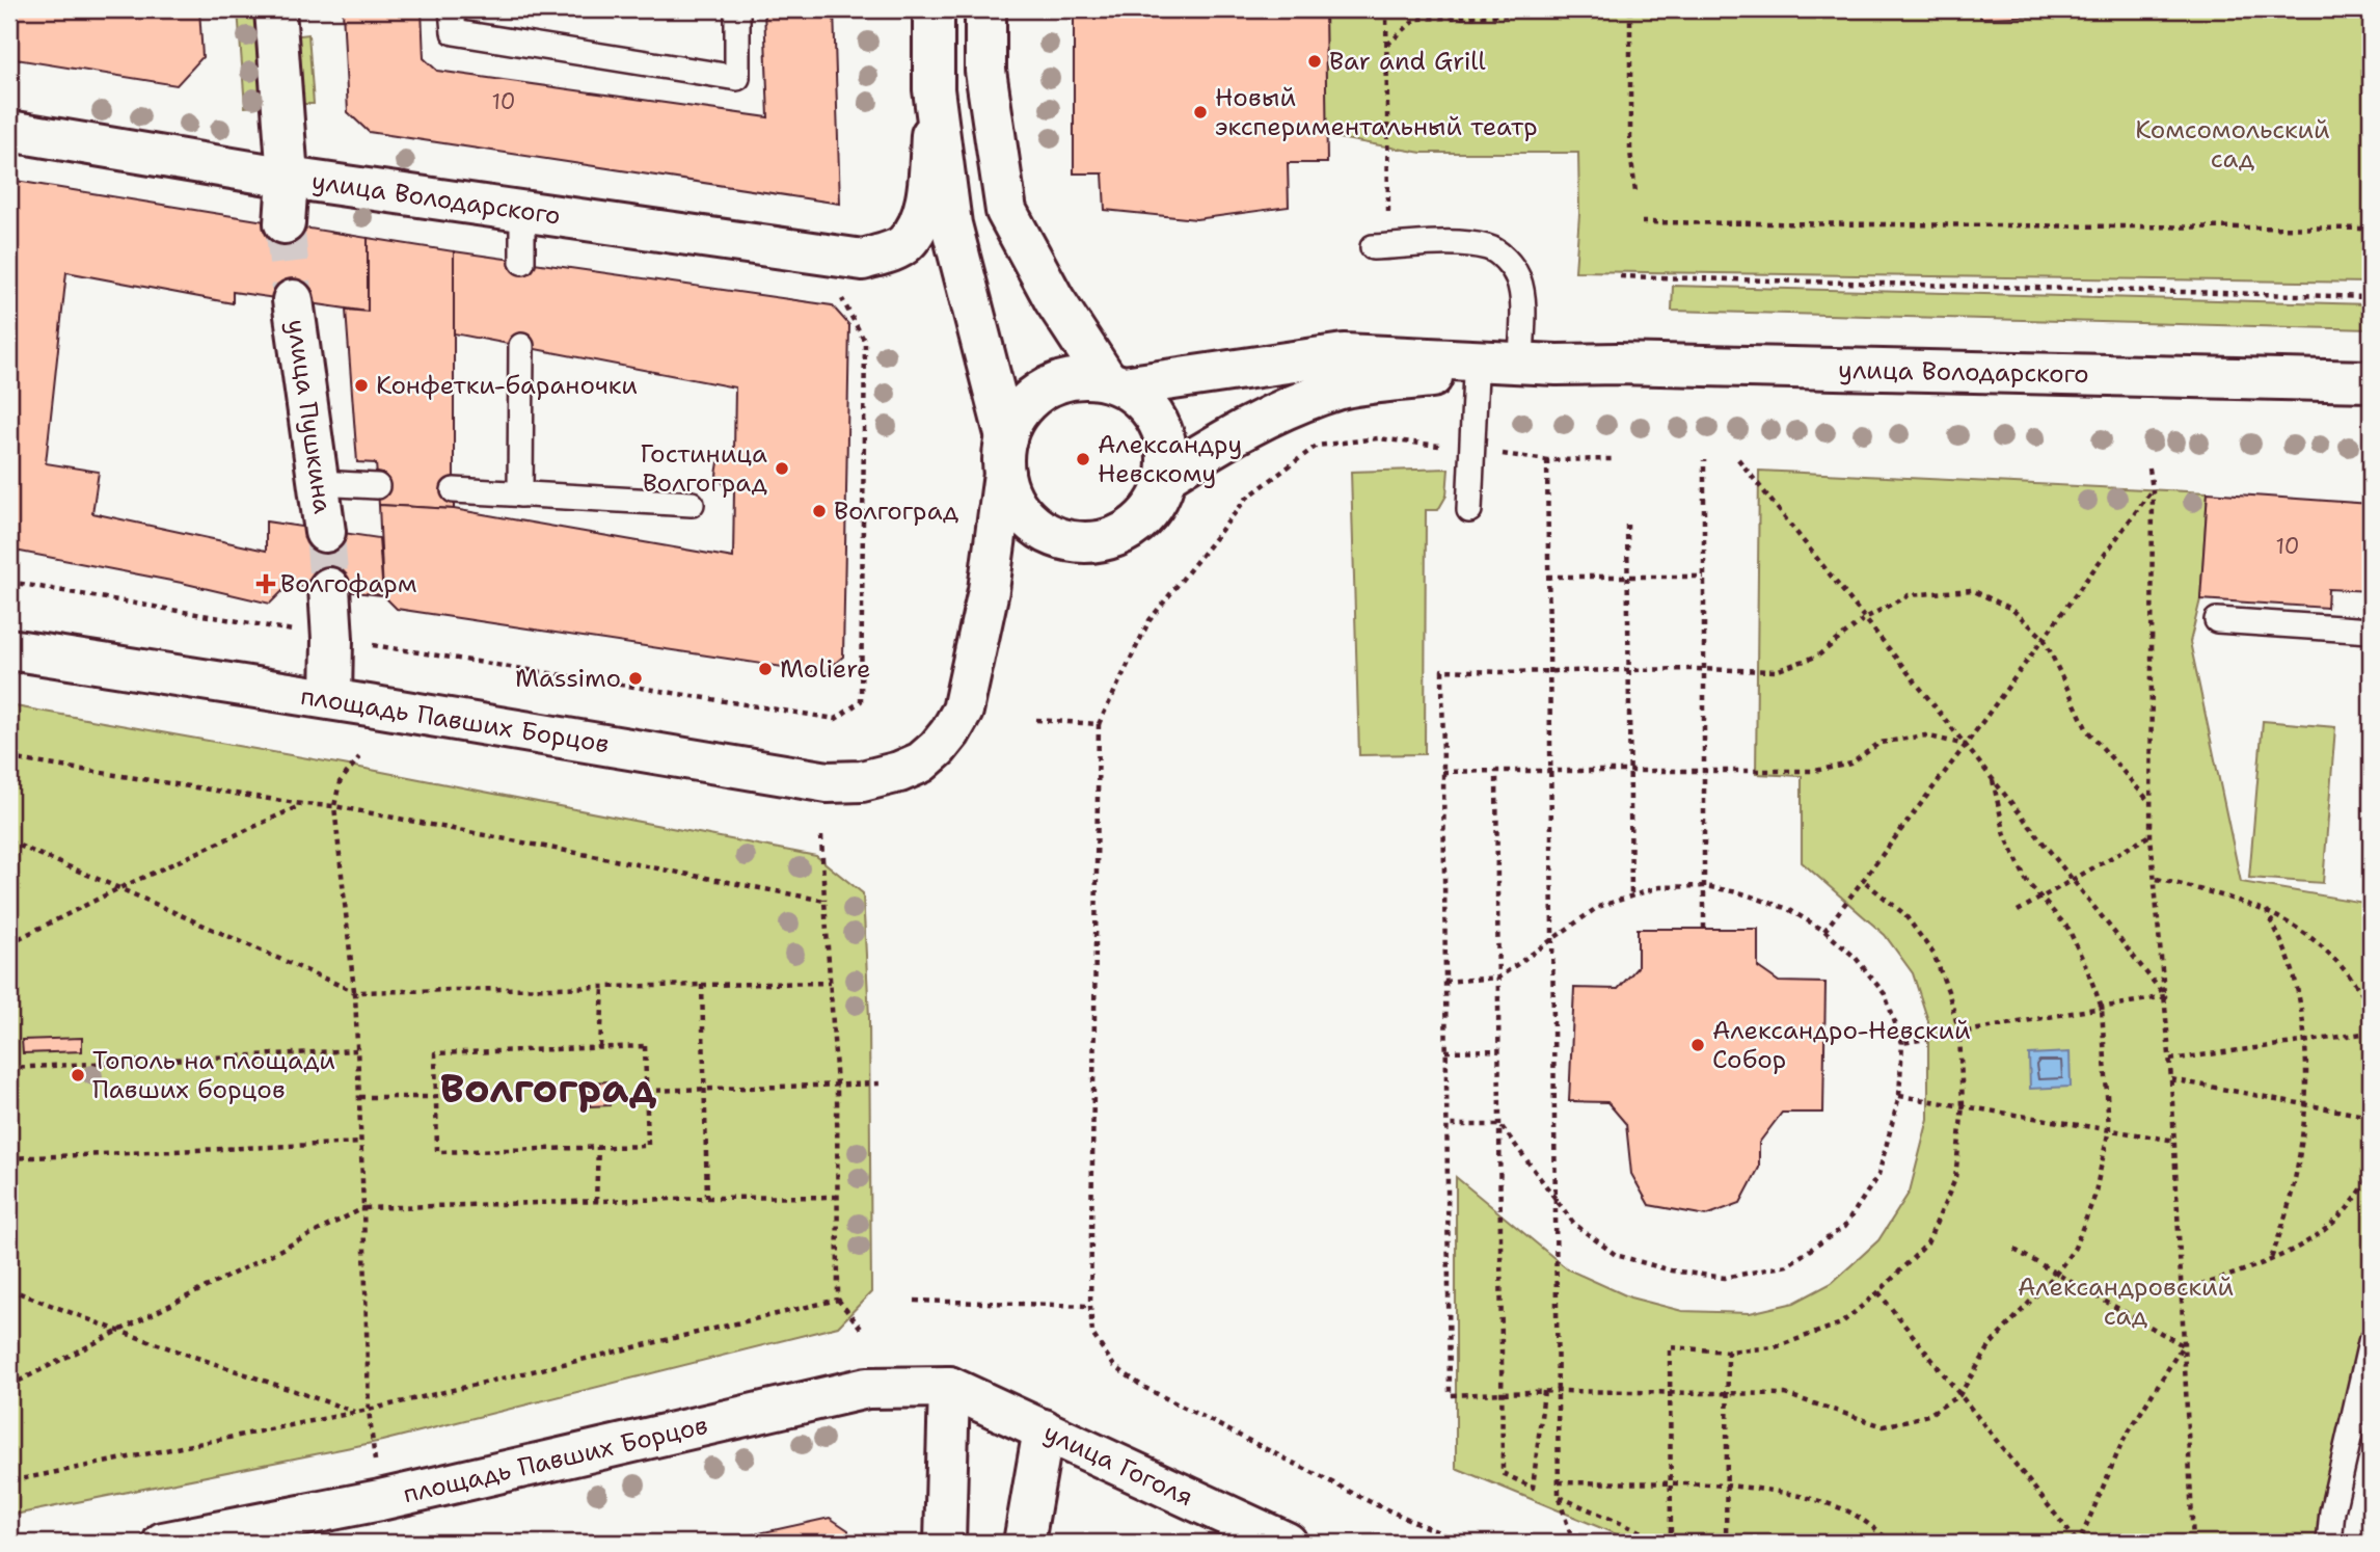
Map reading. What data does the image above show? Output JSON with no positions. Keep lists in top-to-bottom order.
{
  "streets": {
    "street": [
      "улица Володарского",
      "улица Пушкина",
      "площадь Павших Борцов",
      "улица Гоголя"
    ]
  },
  "crossings": [
    ["площадь Павших Борцов", "улица Гоголя"]
  ],
  "districts": ["Волгоград"],
  "parks": ["Комсомольский сад", "Александровский сад"],
  "places": {
    "other": [
      "Bar and Grill",
      "Новый экспериментальный театр",
      "Конфетки-бараночки",
      "Александру Невскому",
      "Гостиница Волгоград",
      "Волгоград",
      "Moliere",
      "Massimo",
      "Александро-Невский Собор",
      "Тополь на площади Павших борцов"
    ],
    "health": ["Волгофарм"]
  },
  "house_numbers": ["10", "10"]
}
